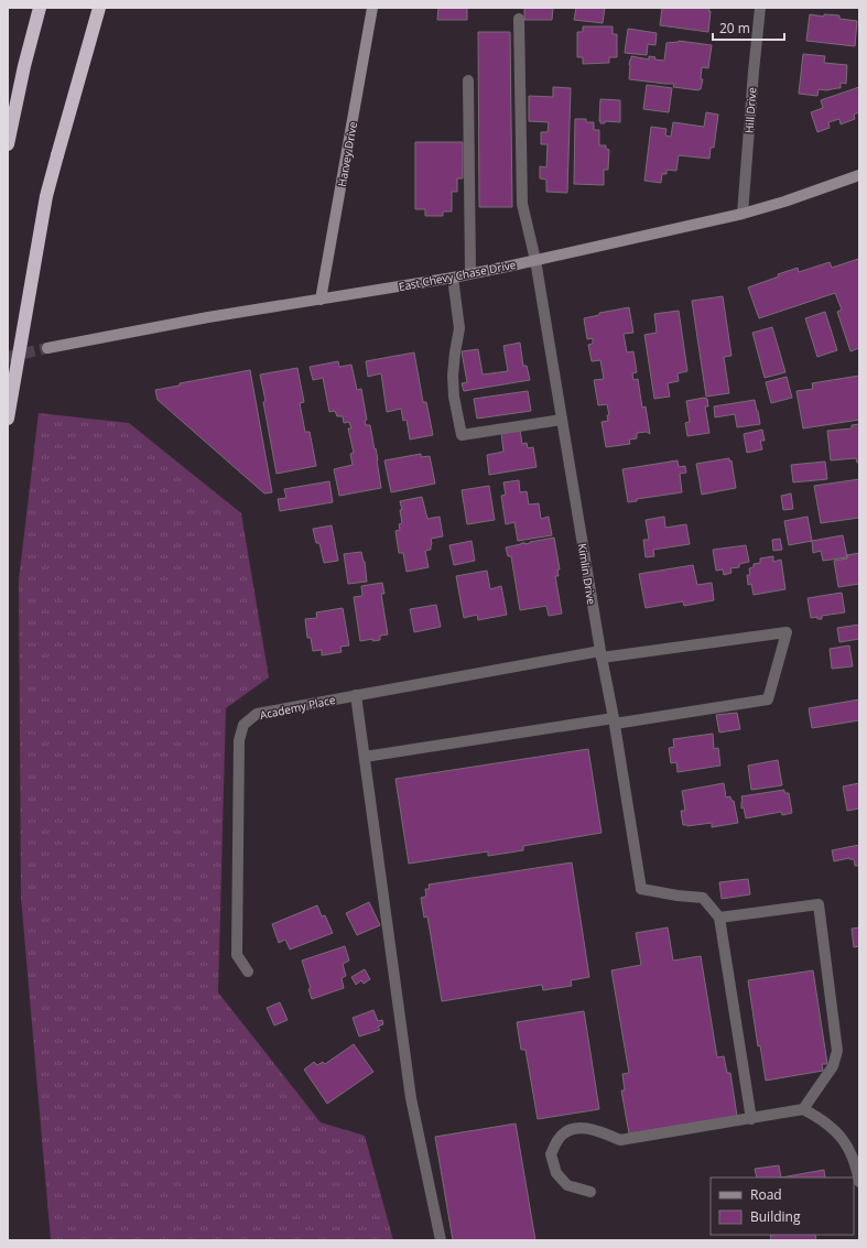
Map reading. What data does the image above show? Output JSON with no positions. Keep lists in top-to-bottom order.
{
  "streets": {
    "main road": ["Harvey Drive", "East Chevy Chase Drive"],
    "street": ["Hill Drive", "Kimlin Drive", "Academy Place"]
  },
  "crossings": [
    ["Hill Drive", "East Chevy Chase Drive"],
    ["Harvey Drive", "East Chevy Chase Drive"],
    ["East Chevy Chase Drive", "Kimlin Drive"],
    ["Kimlin Drive", "Academy Place"]
  ],
  "legend": ["Road", "Building"],
  "scale_bar": "20 m"
}
